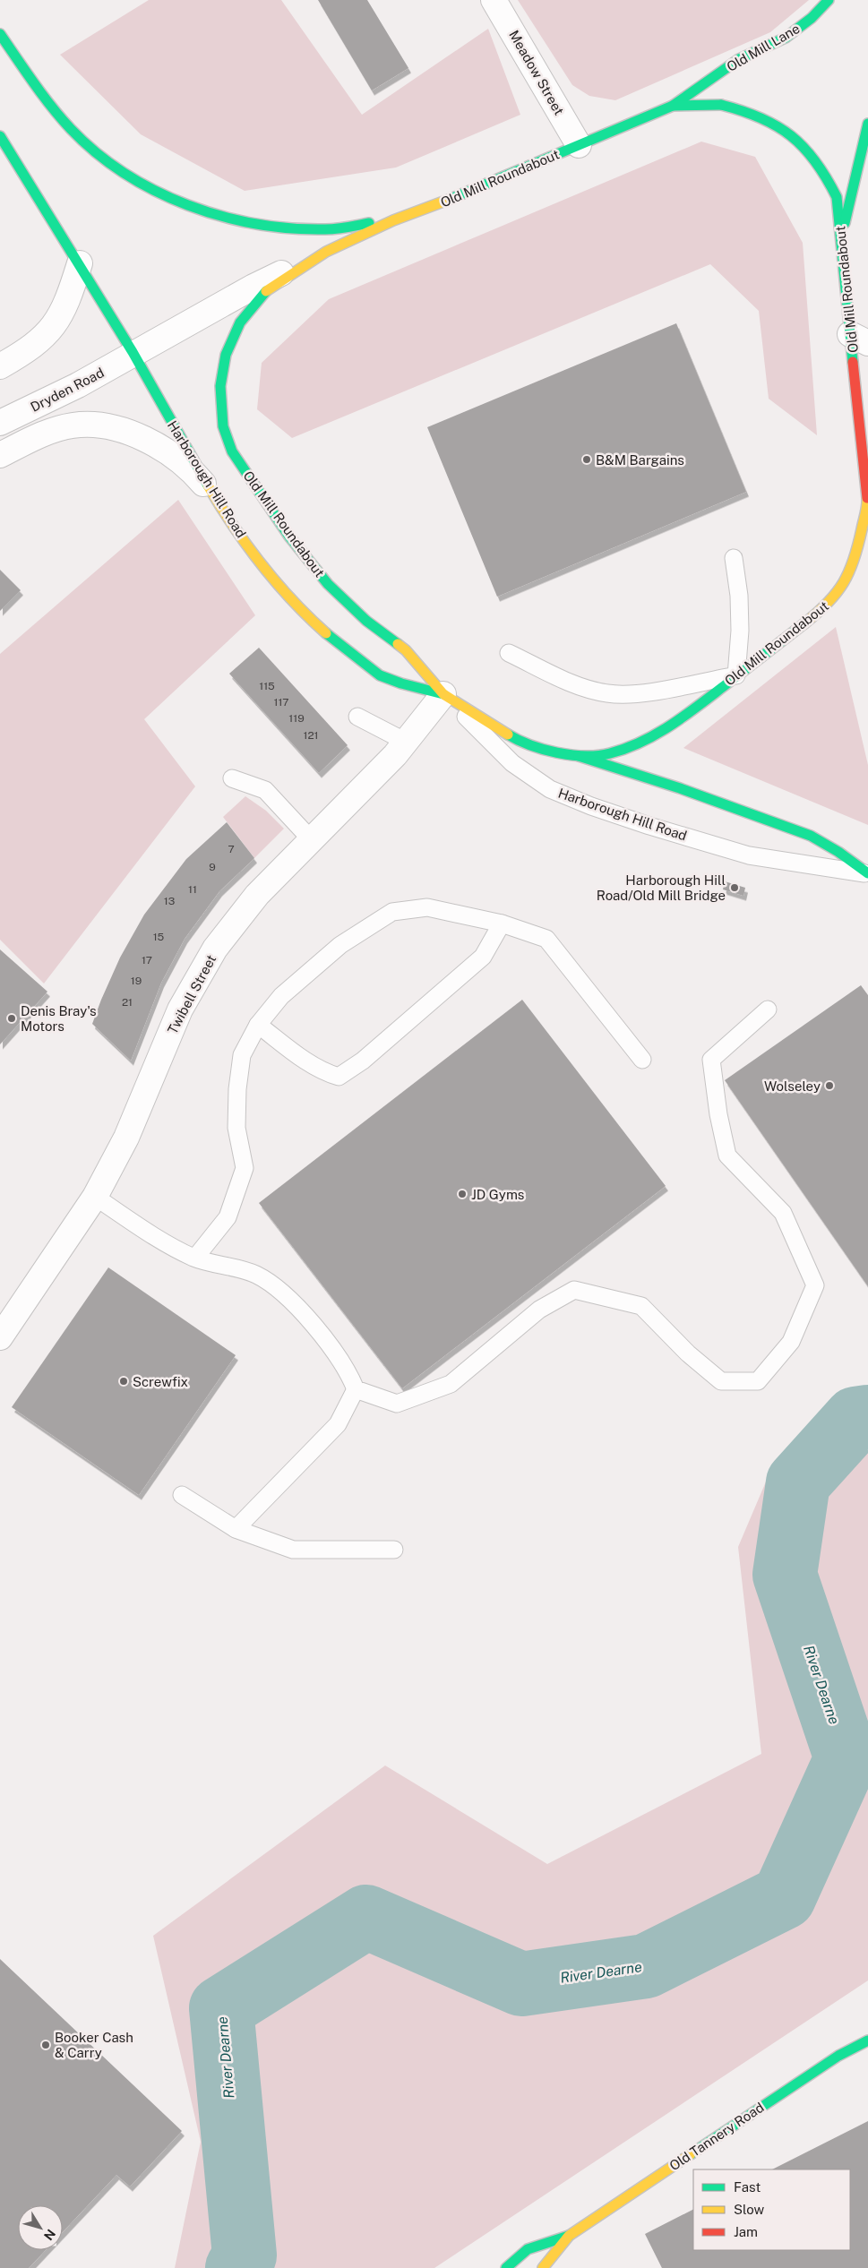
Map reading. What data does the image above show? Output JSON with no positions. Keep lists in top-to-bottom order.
{
  "streets": {
    "main road": [
      "Old Mill Lane",
      "Old Mill Roundabout",
      "Harborough Hill Road",
      "Old Tannery Road"
    ],
    "street": ["Meadow Street", "Dryden Road", "Twibell Street"]
  },
  "crossings": [
    ["Old Mill Lane", "Old Mill Roundabout"],
    ["Meadow Street", "Old Mill Roundabout"],
    ["Old Mill Roundabout", "Dryden Road"],
    ["Old Mill Roundabout", "Harborough Hill Road"],
    ["Old Mill Roundabout", "Twibell Street"],
    ["Dryden Road", "Harborough Hill Road"],
    ["Harborough Hill Road", "Twibell Street"]
  ],
  "water": ["River Dearne"],
  "places": [
    "B&M Bargains",
    "Harborough Hill Road/Old Mill Bridge",
    "Denis Bray's Motors",
    "Wolseley",
    "JD Gyms",
    "Screwfix",
    "Booker Cash & Carry"
  ],
  "house_numbers": [
    "115",
    "117",
    "119",
    "121",
    "7",
    "9",
    "11",
    "13",
    "15",
    "17",
    "19",
    "21"
  ],
  "legend": ["Fast", "Slow", "Jam"],
  "north": "bottom right"
}
